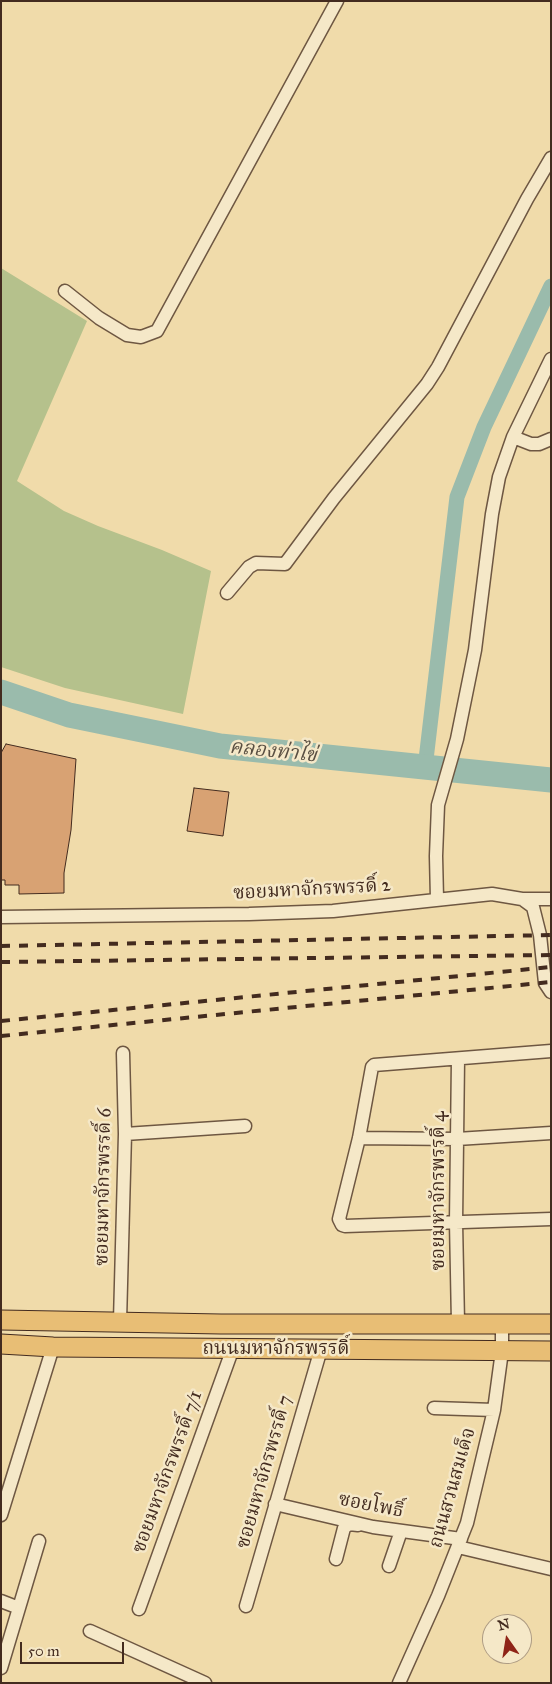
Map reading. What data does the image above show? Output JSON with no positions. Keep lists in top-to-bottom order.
{
  "streets": {
    "main road": ["ถนนมหาจักรพรรดิ์"],
    "street": [
      "ซอยมหาจักรพรรดิ์ 2",
      "ซอยมหาจักรพรรดิ์ 6",
      "ซอยมหาจักรพรรดิ์ 4",
      "ซอยมหาจักรพรรดิ์ 7/1",
      "ซอยมหาจักรพรรดิ์ 7",
      "ถนนสวนสมเด็จ",
      "ซอยโพธิ์"
    ]
  },
  "crossings": [
    ["ซอยมหาจักรพรรดิ์ 6", "ถนนมหาจักรพรรดิ์"],
    ["ซอยมหาจักรพรรดิ์ 4", "ถนนมหาจักรพรรดิ์"],
    ["ถนนมหาจักรพรรดิ์", "ซอยมหาจักรพรรดิ์ 7/1"],
    ["ถนนมหาจักรพรรดิ์", "ซอยมหาจักรพรรดิ์ 7"],
    ["ถนนมหาจักรพรรดิ์", "ถนนสวนสมเด็จ"],
    ["ซอยมหาจักรพรรดิ์ 7", "ซอยโพธิ์"],
    ["ถนนสวนสมเด็จ", "ซอยโพธิ์"]
  ],
  "water": ["คลองท่าไข่"],
  "scale_bar": "50 m",
  "north": "top"
}
